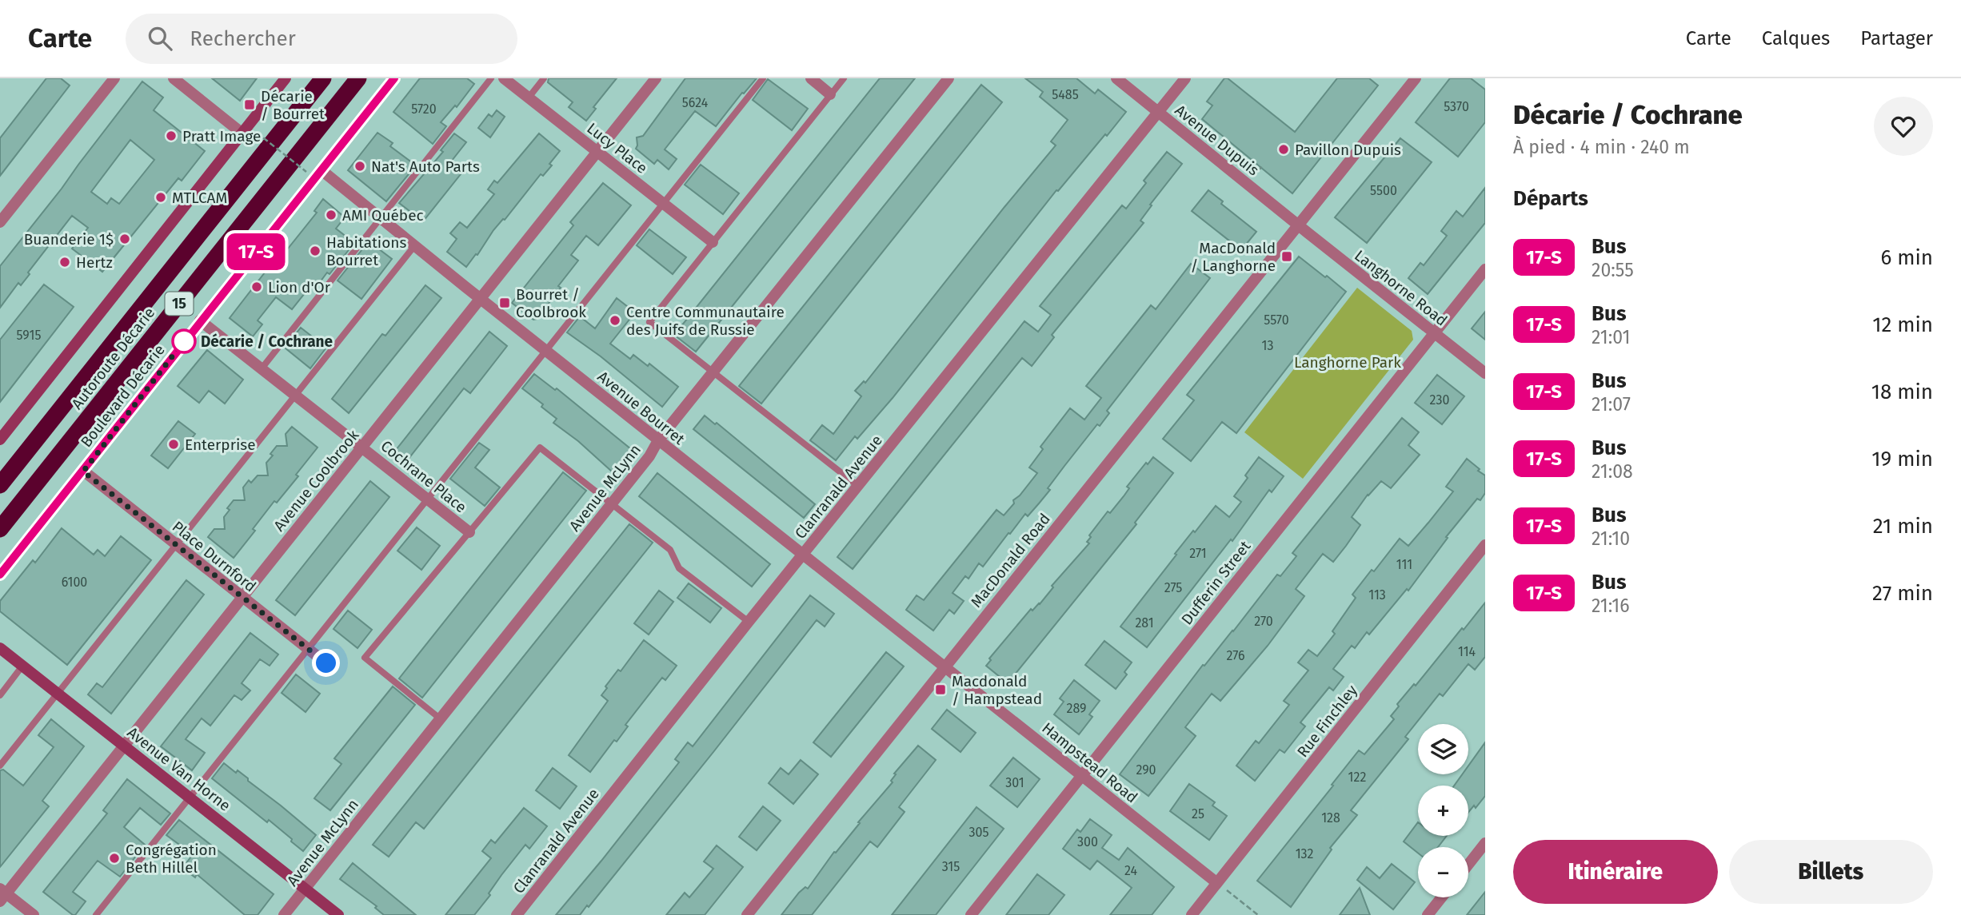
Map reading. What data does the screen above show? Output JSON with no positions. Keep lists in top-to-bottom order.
{
  "streets": {
    "highway": ["15", "Autoroute Décarie"],
    "main road": ["Boulevard Décarie", "Avenue Van Horne"],
    "street": [
      "Avenue Dupuis",
      "Lucy Place",
      "Langhorne Road",
      "Avenue Bourret",
      "Cochrane Place",
      "Avenue Coolbrook",
      "Clanranald Avenue",
      "Avenue McLynn",
      "Place Durnford",
      "MacDonald Road",
      "Dufferin Street",
      "Rue Finchley",
      "Hampstead Road"
    ]
  },
  "crossings": [
    ["Avenue Dupuis", "Langhorne Road"],
    ["Avenue Dupuis", "Clanranald Avenue"],
    ["Avenue Dupuis", "MacDonald Road"],
    ["Lucy Place", "Avenue Coolbrook"],
    ["Langhorne Road", "MacDonald Road"],
    ["Langhorne Road", "Dufferin Street"],
    ["Boulevard Décarie", "Avenue Bourret"],
    ["Boulevard Décarie", "Cochrane Place"],
    ["Boulevard Décarie", "Place Durnford"],
    ["Avenue Bourret", "Avenue Coolbrook"],
    ["Avenue Bourret", "Clanranald Avenue"],
    ["Avenue Bourret", "Avenue McLynn"],
    ["Avenue Bourret", "MacDonald Road"],
    ["Avenue Bourret", "Hampstead Road"],
    ["Cochrane Place", "Avenue Coolbrook"],
    ["Avenue Coolbrook", "Place Durnford"],
    ["Avenue Coolbrook", "Avenue Van Horne"],
    ["Avenue McLynn", "Avenue Van Horne"],
    ["MacDonald Road", "Hampstead Road"],
    ["Dufferin Street", "Hampstead Road"],
    ["Rue Finchley", "Hampstead Road"]
  ],
  "parks": ["Langhorne Park"],
  "places": {
    "transit": [
      "Décarie / Bourret",
      "MacDonald / Langhorne",
      "Bourret / Coolbrook",
      "Macdonald / Hampstead"
    ],
    "other": [
      "Pratt Image",
      "Pavillon Dupuis",
      "Nat's Auto Parts",
      "MTLCAM",
      "AMI Québec",
      "Buanderie 1$",
      "Habitations Bourret",
      "Hertz",
      "Lion d'Or",
      "Centre Communautaire des Juifs de Russie",
      "Décarie / Cochrane",
      "Enterprise",
      "Congrégation Beth Hillel"
    ]
  },
  "lines": ["bus line 17-S"],
  "house_numbers": [
    "5485",
    "5624",
    "5370",
    "5720",
    "5500",
    "5570",
    "5915",
    "13",
    "230",
    "271",
    "111",
    "6100",
    "275",
    "113",
    "270",
    "281",
    "114",
    "276",
    "289",
    "290",
    "122",
    "301",
    "25",
    "128",
    "305",
    "300",
    "132",
    "315",
    "24"
  ],
  "page": {
    "header": "Carte",
    "search": "Rechercher",
    "nav": ["Carte", "Calques", "Partager"],
    "on_map": "17-S",
    "heading": [
      ["Décarie / Cochrane", "À pied · 4 min · 240 m"],
      "Départs"
    ],
    "list": [
      {
        "mark": "17-S",
        "name": "Bus",
        "note": "20:55",
        "value": "6 min"
      },
      {
        "mark": "17-S",
        "name": "Bus",
        "note": "21:01",
        "value": "12 min"
      },
      {
        "mark": "17-S",
        "name": "Bus",
        "note": "21:07",
        "value": "18 min"
      },
      {
        "mark": "17-S",
        "name": "Bus",
        "note": "21:08",
        "value": "19 min"
      },
      {
        "mark": "17-S",
        "name": "Bus",
        "note": "21:10",
        "value": "21 min"
      },
      {
        "mark": "17-S",
        "name": "Bus",
        "note": "21:16",
        "value": "27 min"
      }
    ],
    "map_buttons": ["+", "−"],
    "buttons": ["Itinéraire", "Billets"]
  }
}
